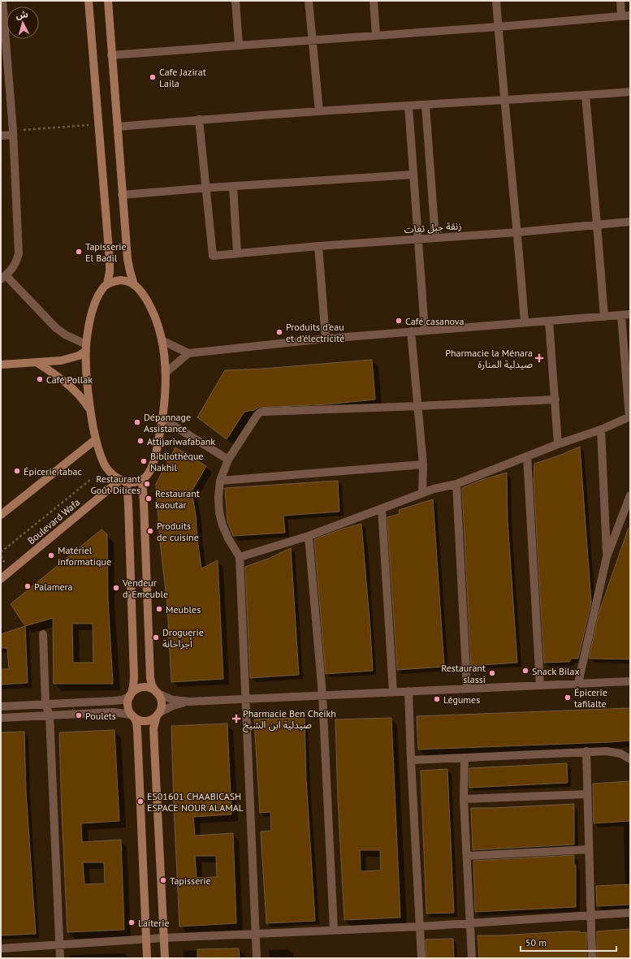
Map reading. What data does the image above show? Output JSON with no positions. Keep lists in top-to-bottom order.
{
  "streets": {
    "street": ["زنقة جبل تغات", "Boulevard Wafa"]
  },
  "places": {
    "other": [
      "Cafe Jazirat Laila",
      "Tapisserie El Badil",
      "Café casanova",
      "Produits d'eau et d'électricité",
      "Café Pollak",
      "Dépannage Assistance",
      "Attijariwafabank",
      "Bibliothèque Nakhil",
      "Épicerie tabac",
      "Restaurant Goût Dilices",
      "Restaurant kaoutar",
      "Produits de cuisine",
      "Matériel informatique",
      "Palamera",
      "Vendeur d' Emeuble",
      "Meubles",
      "Droguerie أجزاخانة",
      "Snack Bilax",
      "Restaurant slassi",
      "Épicerie tafilalte",
      "Légumes",
      "Poulets",
      "ES01601 CHAABICASH ESPACE NOUR ALAMAL",
      "Tapisserie",
      "Laiterie"
    ],
    "health": ["Pharmacie la Ménara صيدلية المنارة", "Pharmacie Ben Cheikh صيدلية ابن الشيخ"]
  },
  "scale_bar": "50 m",
  "north": "top"
}
